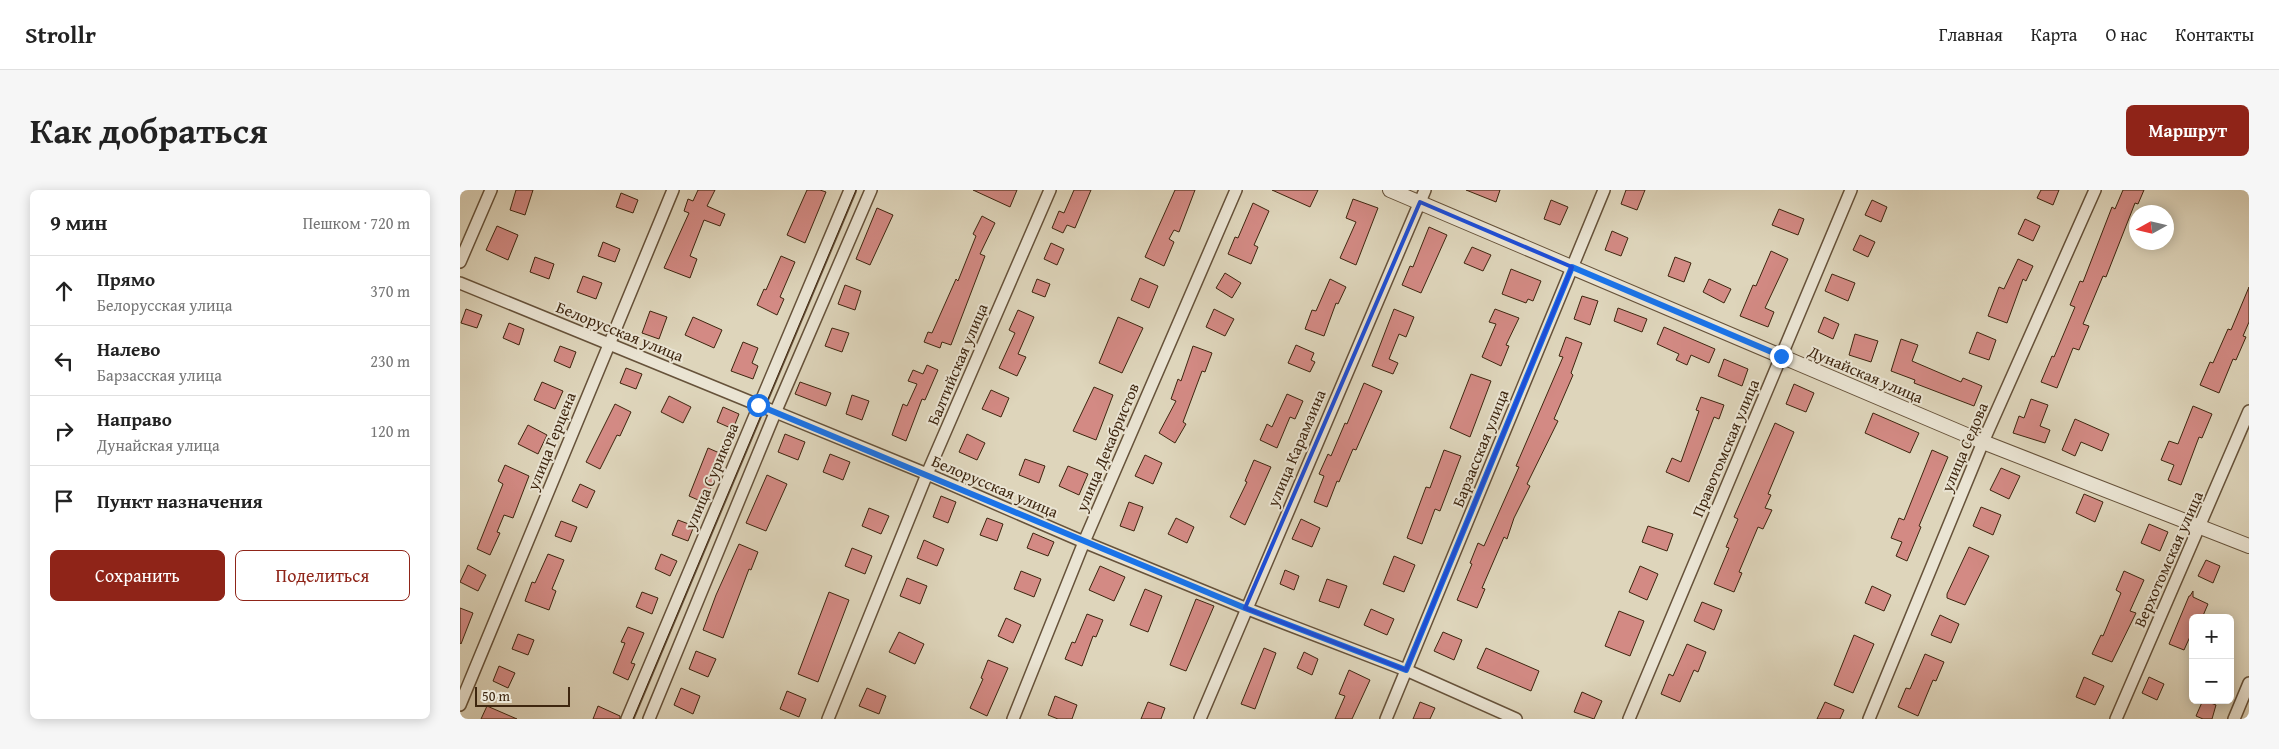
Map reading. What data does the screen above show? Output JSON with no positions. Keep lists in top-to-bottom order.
{
  "streets": {
    "street": [
      "Белорусская улица",
      "Балтийская улица",
      "Дунайская улица",
      "улица Герцена",
      "улица Декабристов",
      "улица Седова",
      "улица Карамзина",
      "Барзасская улица",
      "Правотомская улица",
      "улица Сурикова",
      "Верхотомская улица"
    ]
  },
  "crossings": [
    ["Белорусская улица", "Балтийская улица"],
    ["Белорусская улица", "улица Герцена"],
    ["Белорусская улица", "улица Декабристов"],
    ["Белорусская улица", "улица Карамзина"],
    ["Белорусская улица", "Барзасская улица"],
    ["Белорусская улица", "улица Сурикова"],
    ["Дунайская улица", "улица Седова"],
    ["Дунайская улица", "улица Карамзина"],
    ["Дунайская улица", "Барзасская улица"],
    ["Дунайская улица", "Правотомская улица"],
    ["Дунайская улица", "Верхотомская улица"]
  ],
  "scale_bar": "50 m",
  "north": "left",
  "page": {
    "header": "Strollr",
    "nav": [
      "Главная",
      "Карта",
      "О нас",
      "Контакты"
    ],
    "title": "Как добраться",
    "buttons": [
      "Маршрут",
      ["Сохранить", "Поделиться"]
    ],
    "heading": ["9 мин", "Пешком · 720 m"],
    "list": [
      ["Прямо", "Белорусская улица", "370 m"],
      ["Налево", "Барзасская улица", "230 m"],
      ["Направо", "Дунайская улица", "120 m"],
      "Пункт назначения"
    ],
    "map_buttons": ["+", "−"],
    "scale": "50 m"
  }
}
